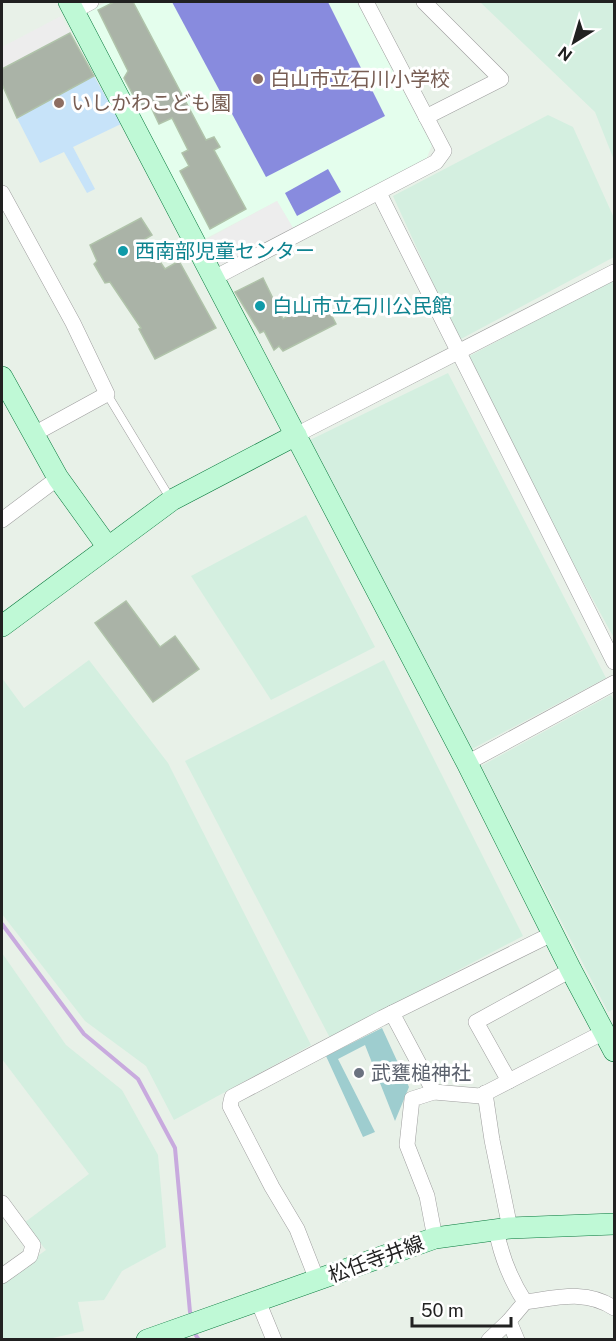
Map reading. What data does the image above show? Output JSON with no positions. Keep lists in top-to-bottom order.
{
  "streets": {
    "street": ["松任寺井線"]
  },
  "places": [
    "白山市立石川小学校",
    "いしかわこども園",
    "西南部児童センター",
    "白山市立石川公民館",
    "武甕槌神社"
  ],
  "scale_bar": "50 m",
  "north": "bottom left"
}
